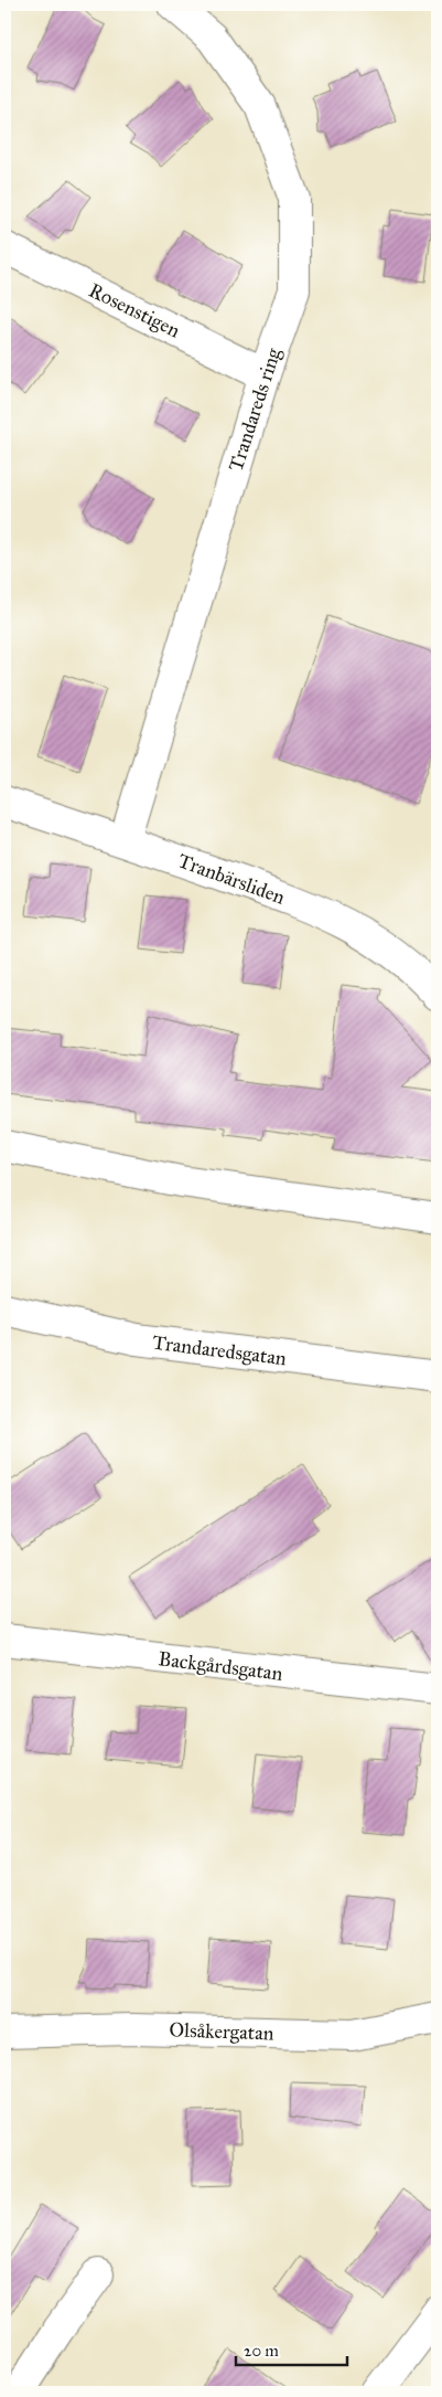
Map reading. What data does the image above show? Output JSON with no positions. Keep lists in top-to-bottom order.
{
  "streets": {
    "street": [
      "Rosenstigen",
      "Trandareds ring",
      "Tranbärsliden",
      "Trandaredsgatan",
      "Backgårdsgatan",
      "Olsåkergatan"
    ]
  },
  "crossings": [
    ["Rosenstigen", "Trandareds ring"],
    ["Trandareds ring", "Tranbärsliden"]
  ],
  "scale_bar": "20 m"
}
